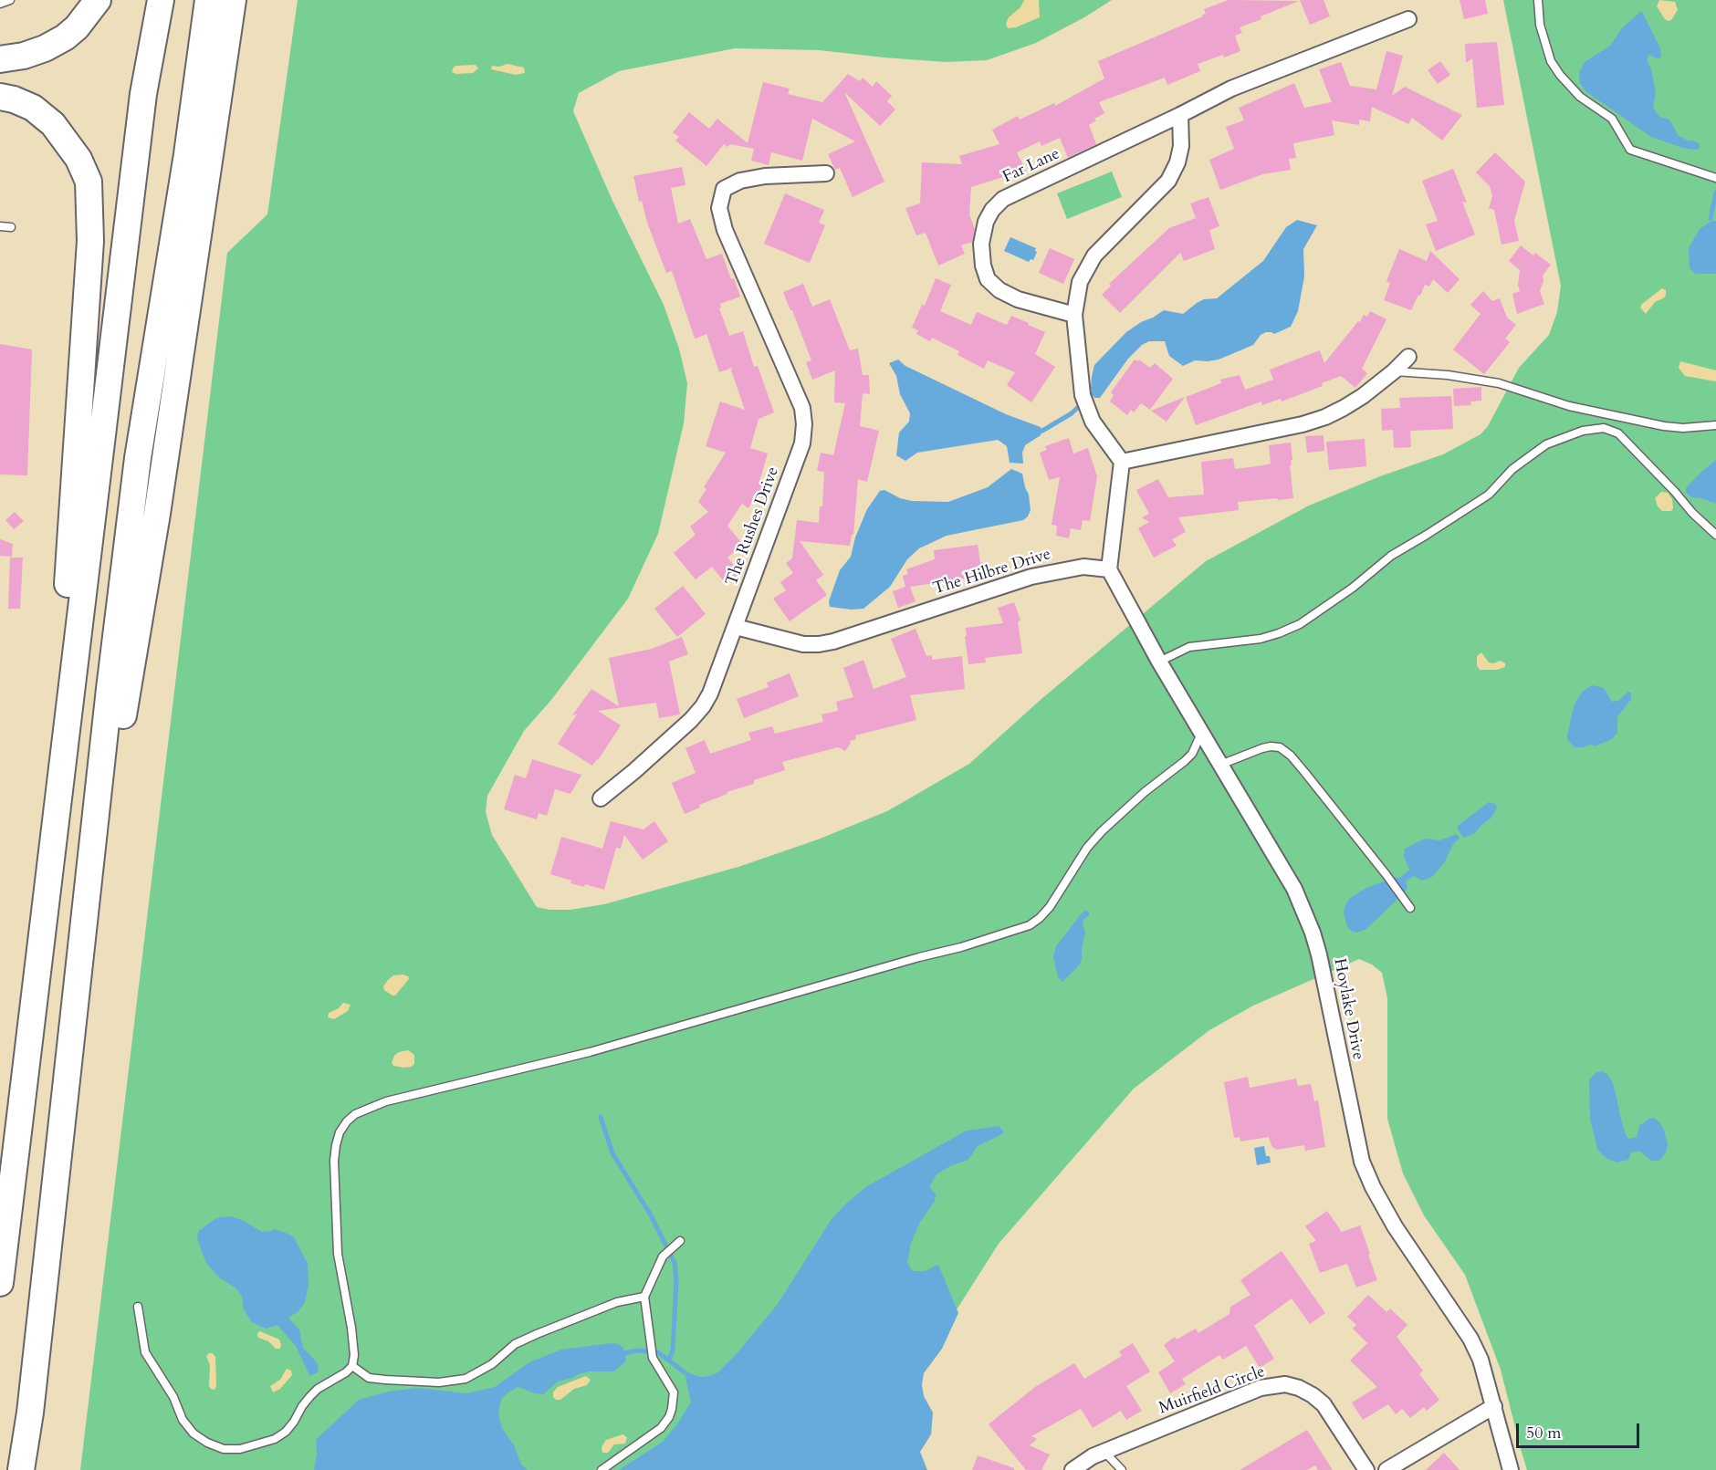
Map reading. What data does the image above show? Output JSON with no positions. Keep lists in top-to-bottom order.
{
  "streets": {
    "street": [
      "Far Lane",
      "The Rushes Drive",
      "The Hilbre Drive",
      "Hoylake Drive",
      "Muirfield Circle"
    ]
  },
  "crossings": [
    ["The Rushes Drive", "The Hilbre Drive"],
    ["The Hilbre Drive", "Hoylake Drive"]
  ],
  "scale_bar": "50 m"
}
